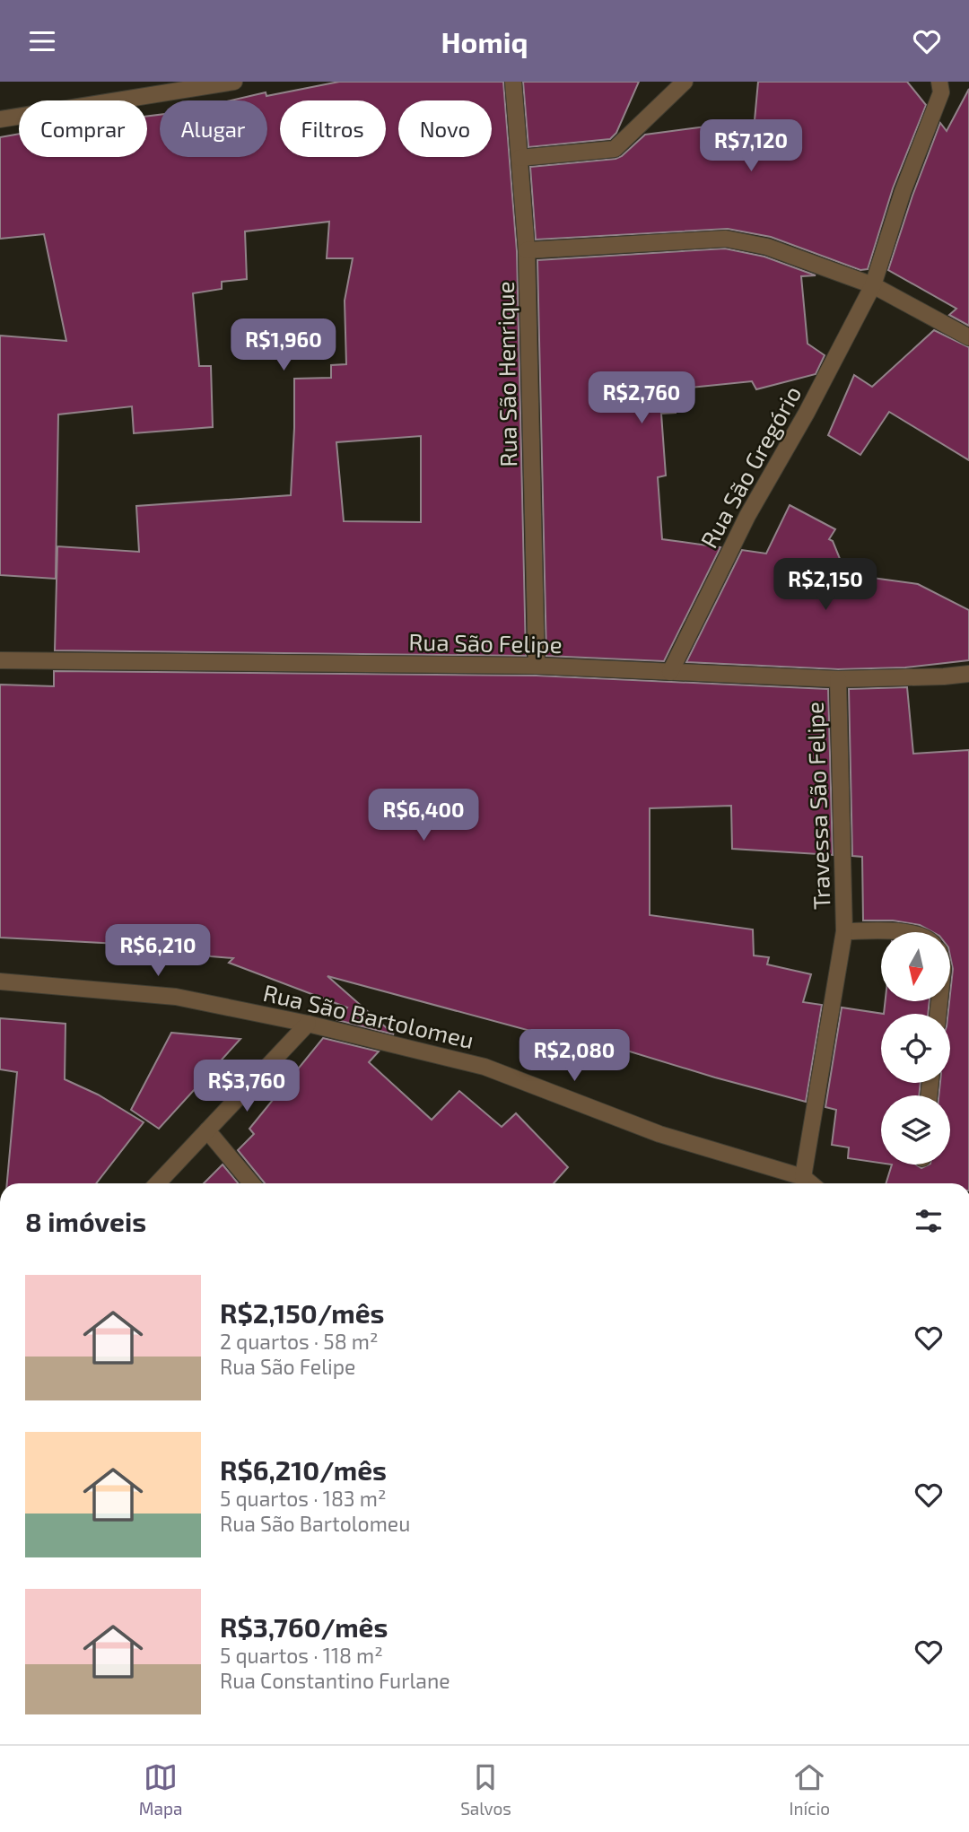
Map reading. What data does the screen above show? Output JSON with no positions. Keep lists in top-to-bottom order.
{
  "streets": {
    "street": [
      "Rua São Henrique",
      "Rua São Gregório",
      "Rua São Felipe",
      "Travessa São Felipe",
      "Rua São Bartolomeu"
    ]
  },
  "crossings": [
    ["Rua São Henrique", "Rua São Felipe"],
    ["Rua São Gregório", "Rua São Felipe"],
    ["Rua São Felipe", "Travessa São Felipe"],
    ["Travessa São Felipe", "Rua São Bartolomeu"]
  ],
  "north": "bottom",
  "page": {
    "header": "Homiq",
    "chip": [
      "Comprar",
      "Alugar",
      "Filtros",
      "Novo"
    ],
    "price": [
      "R$7,120",
      "R$1,960",
      "R$2,760",
      "R$2,150",
      "R$6,400",
      "R$6,210",
      "R$2,080",
      "R$3,760"
    ],
    "heading": "8 imóveis",
    "list": [
      {
        "name": "R$2,150/mês",
        "note": "2 quartos · 58 m² · Rua São Felipe"
      },
      {
        "name": "R$6,210/mês",
        "note": "5 quartos · 183 m² · Rua São Bartolomeu"
      },
      {
        "name": "R$3,760/mês",
        "note": "5 quartos · 118 m² · Rua Constantino Furlane"
      }
    ],
    "tabs": ["Mapa", "Salvos", "Início"]
  }
}
